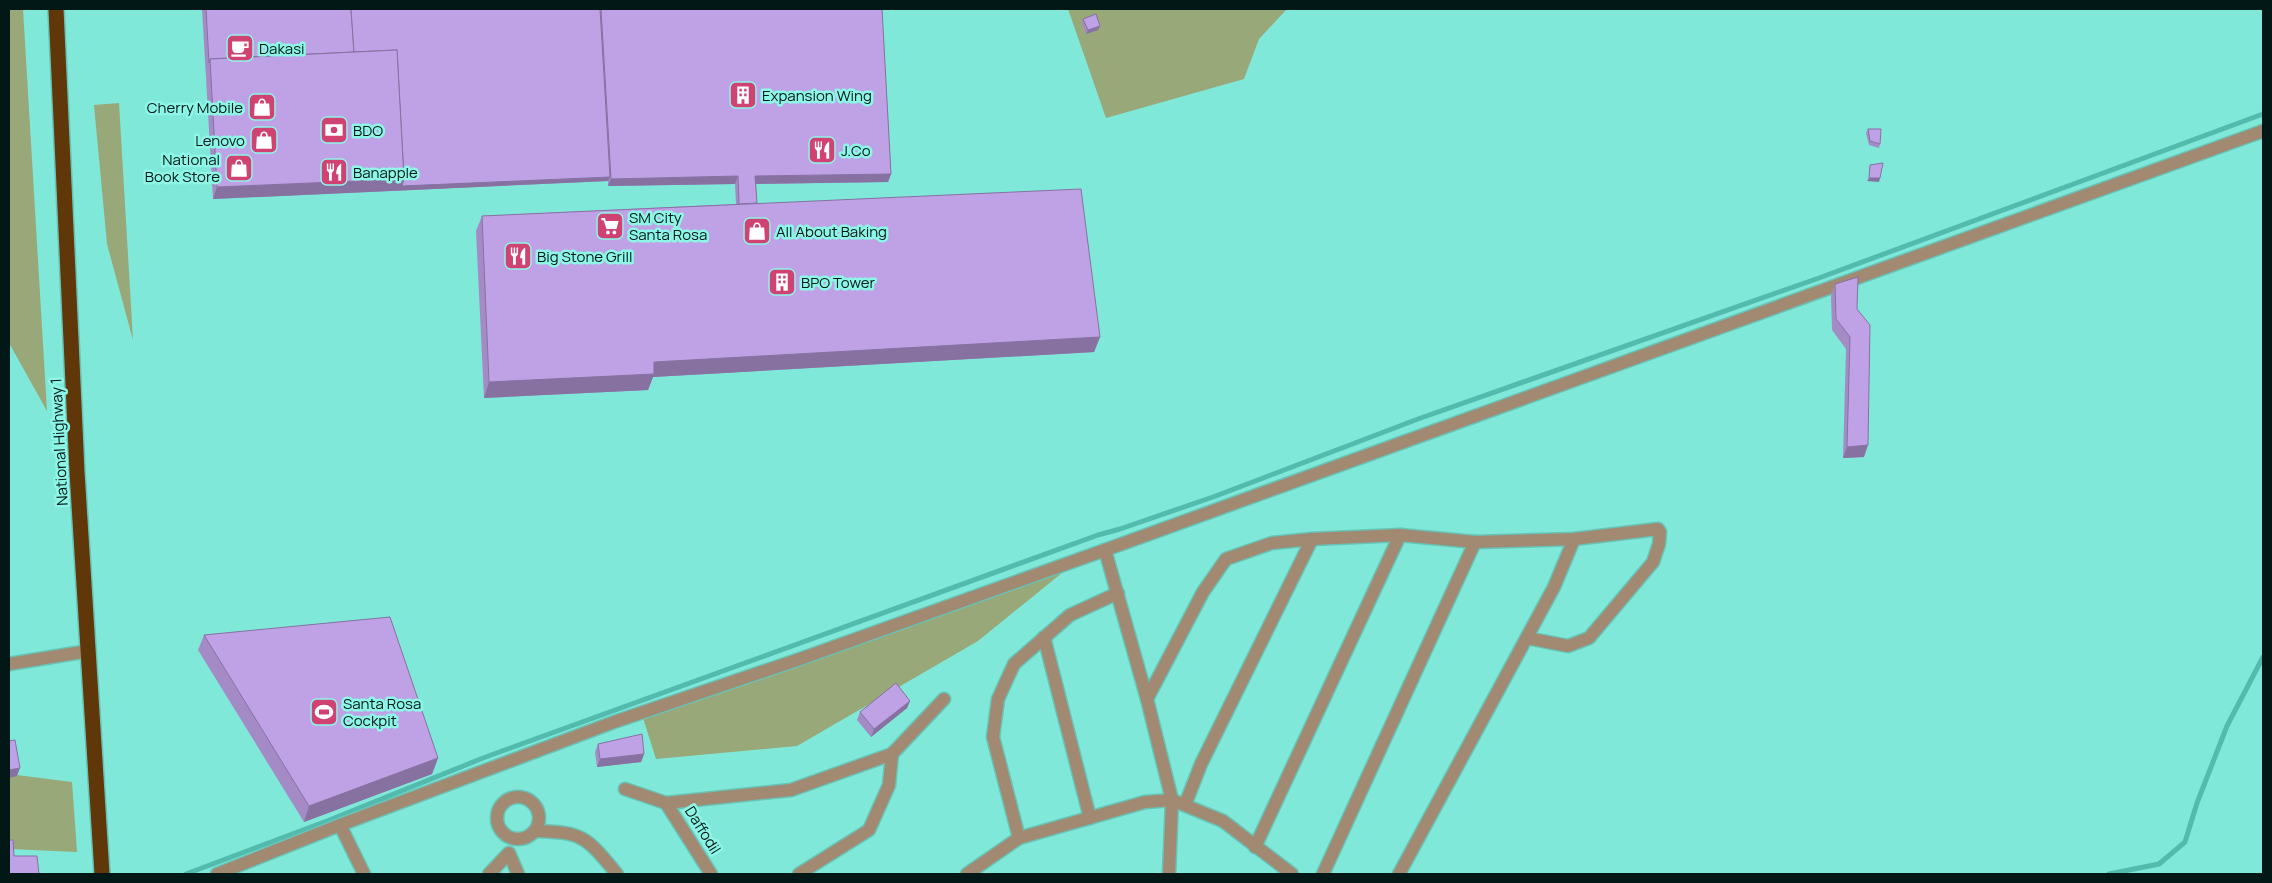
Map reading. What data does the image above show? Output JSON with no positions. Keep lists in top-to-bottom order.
{
  "streets": {
    "highway": ["National Highway 1"],
    "street": ["Daffodil"]
  },
  "places": {
    "cafe": ["Dakasi"],
    "building": ["Expansion Wing", "BPO Tower"],
    "shop": [
      "Cherry Mobile",
      "Lenovo",
      "National Book Store",
      "All About Baking"
    ],
    "bank": ["BDO"],
    "restaurant": ["J.Co", "Banapple", "Big Stone Grill"],
    "supermarket": ["SM City Santa Rosa"],
    "sports": ["Santa Rosa Cockpit"]
  }
}
